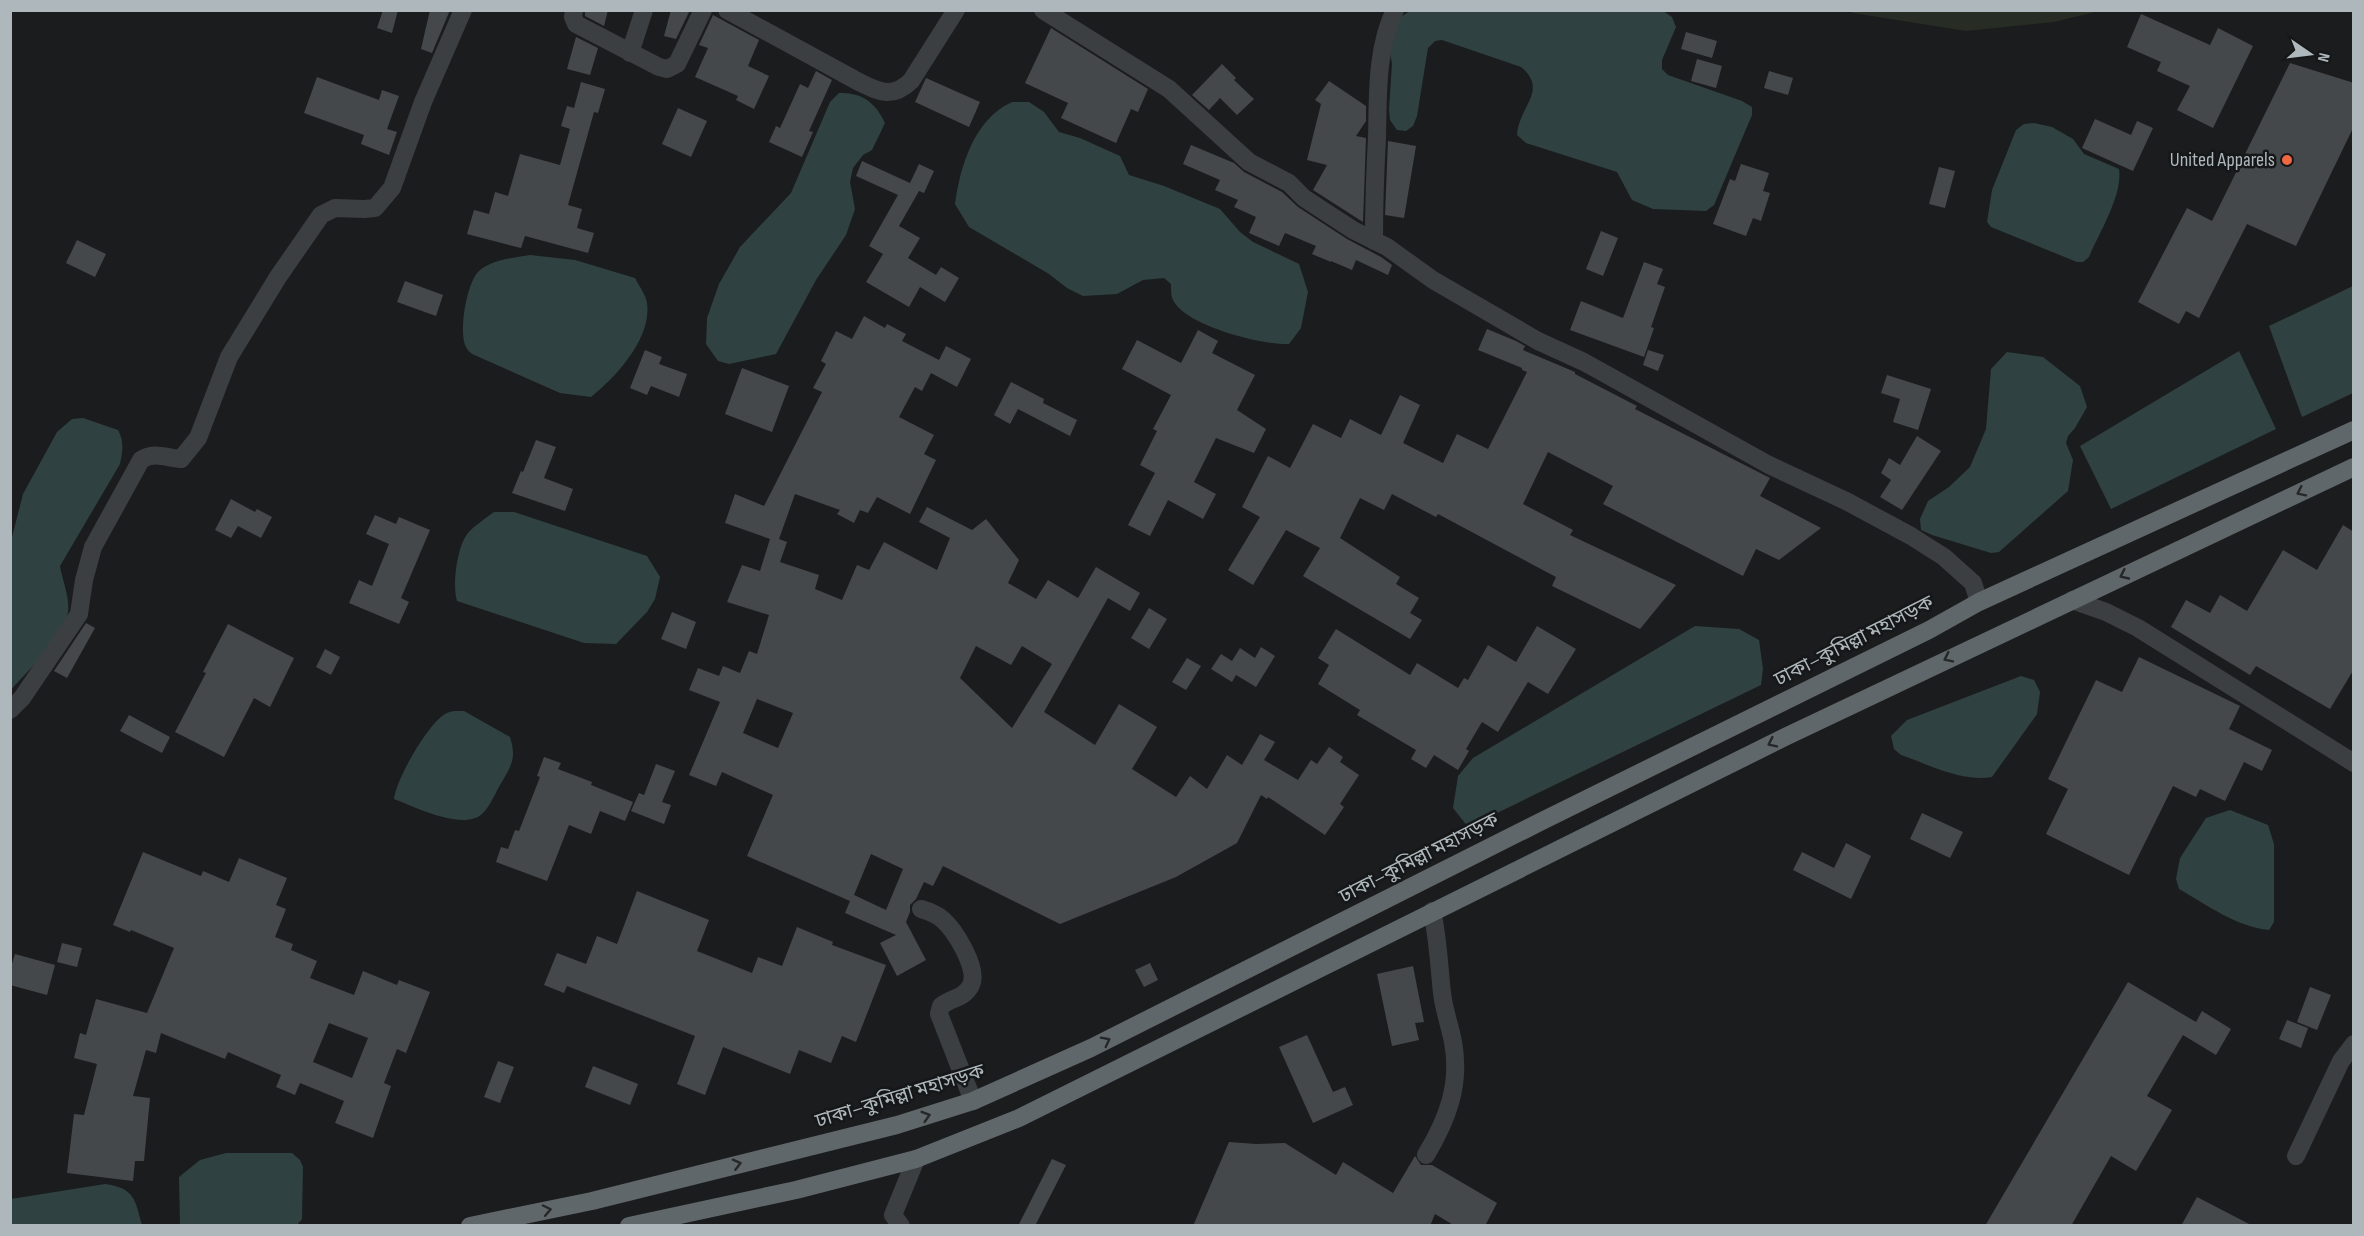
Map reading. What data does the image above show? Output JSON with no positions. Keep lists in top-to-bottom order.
{
  "streets": {
    "highway": ["ঢাকা–কুমিল্লা মহাসড়ক"]
  },
  "places": ["United Apparels"],
  "north": "right"
}
